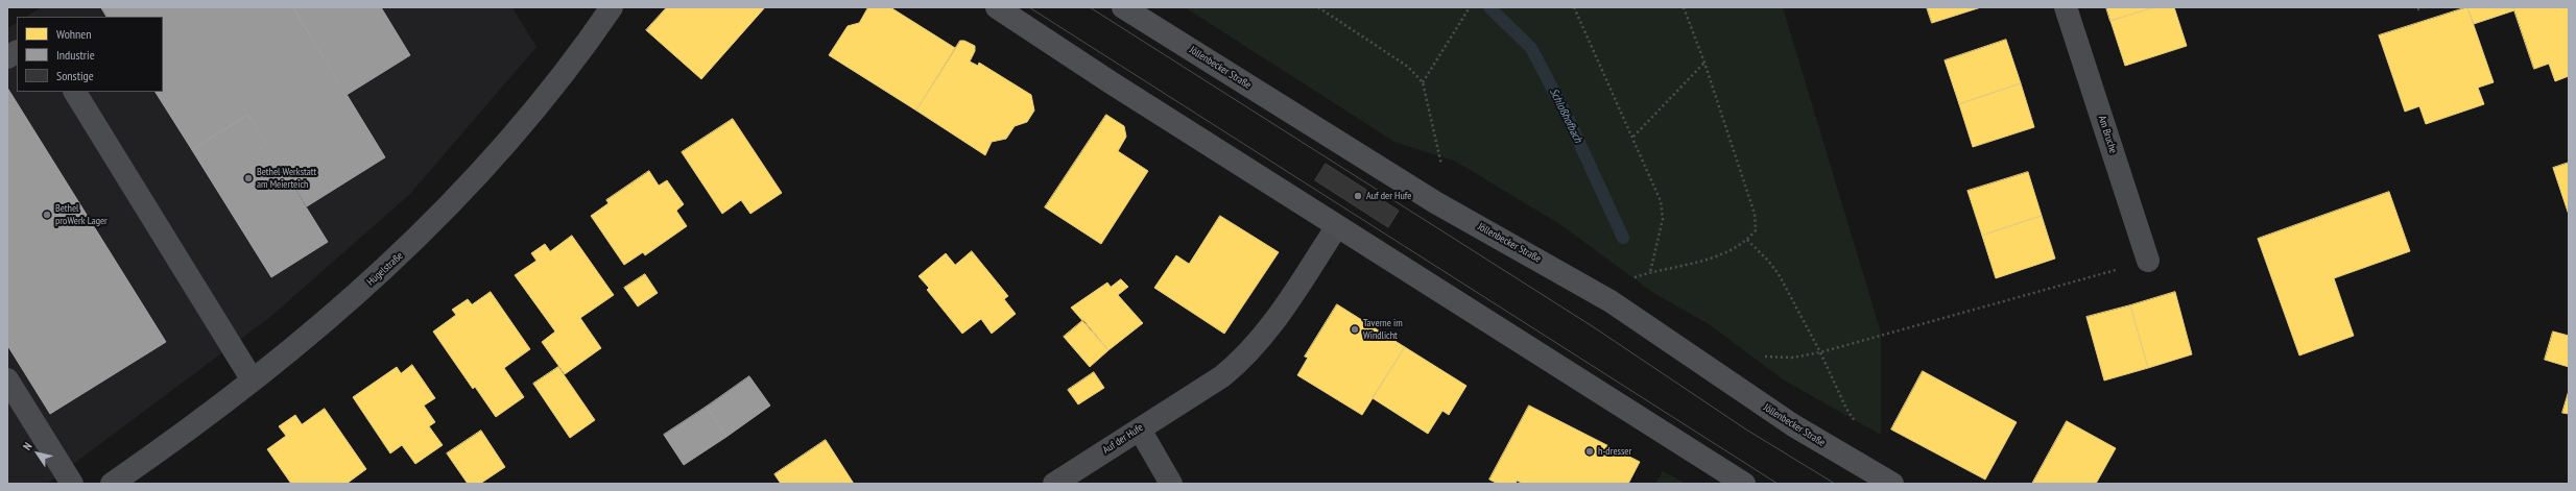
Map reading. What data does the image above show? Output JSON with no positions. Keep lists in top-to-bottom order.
{
  "streets": {
    "main road": ["Jöllenbecker Straße"],
    "street": ["Am Bruche", "Hügelstraße", "Auf der Hufe"]
  },
  "water": ["Schloßhofbach"],
  "places": [
    "Bethel Werkstatt am Meierteich",
    "Auf der Hufe",
    "Bethel proWerk Lager",
    "Taverne im Windlicht",
    "h-dresser"
  ],
  "legend": ["Wohnen", "Industrie", "Sonstige"],
  "north": "top left"
}
